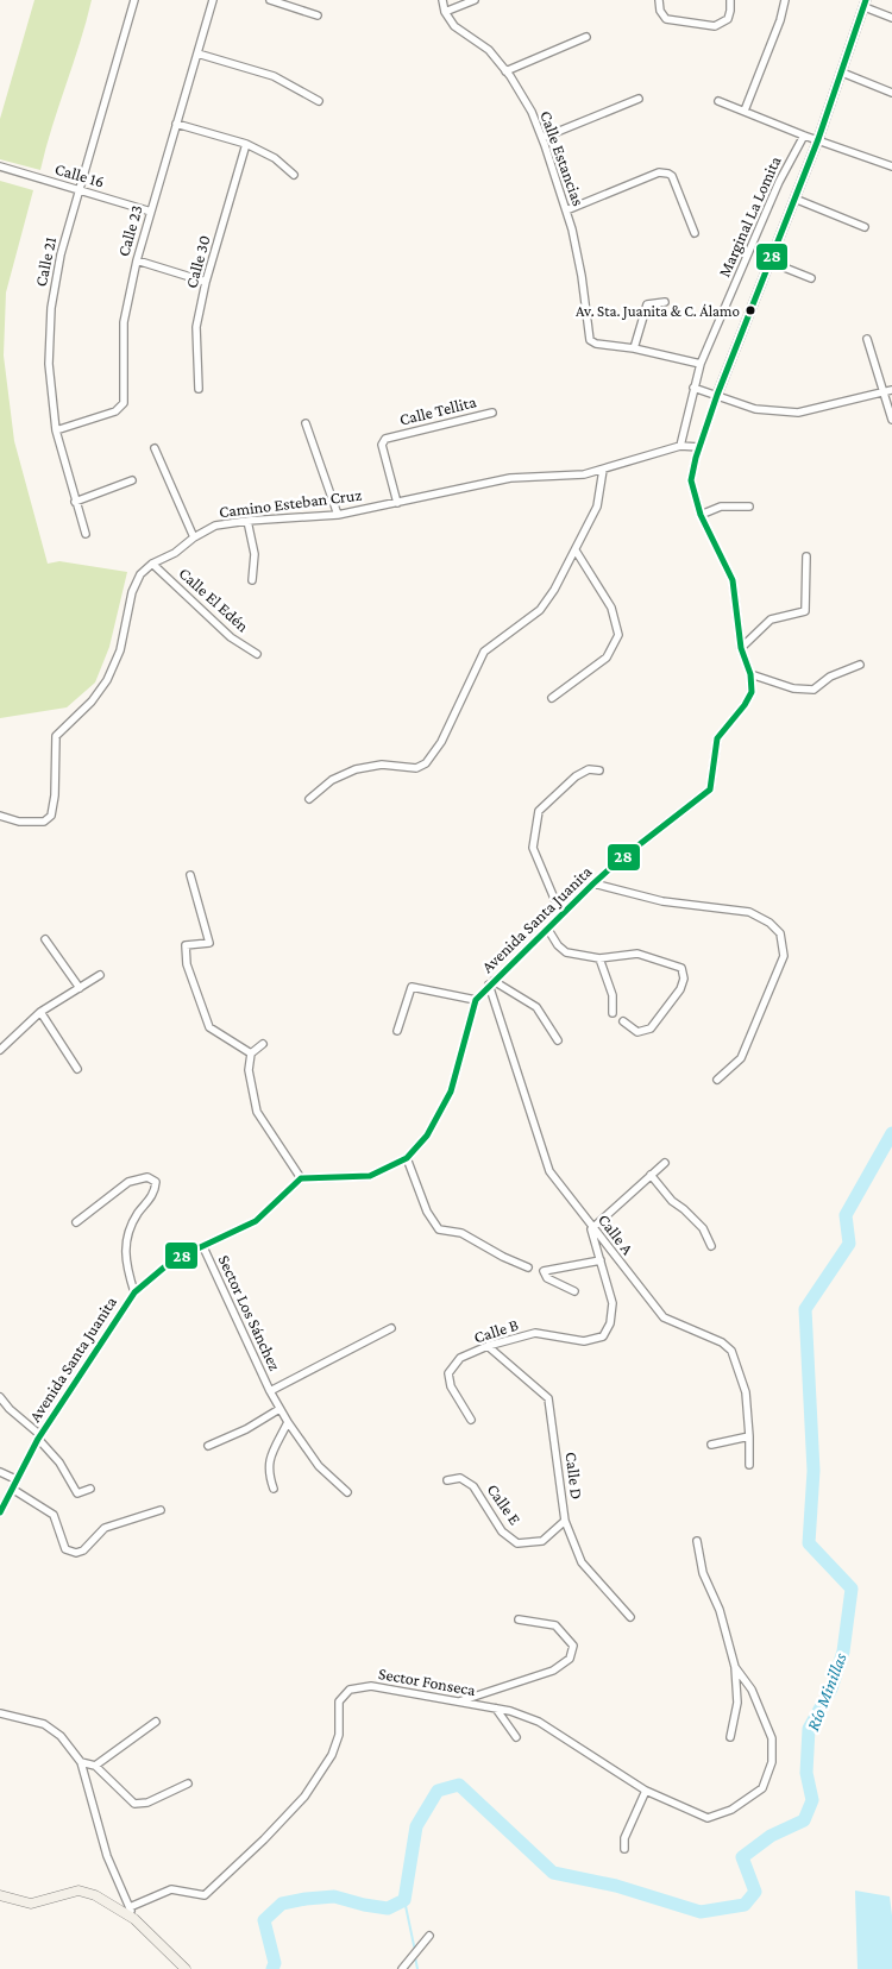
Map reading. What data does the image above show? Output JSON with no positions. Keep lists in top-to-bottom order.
{
  "streets": {
    "street": [
      "Calle Estancias",
      "Calle 16",
      "Marginal La Lomita",
      "Calle 23",
      "Calle 21",
      "Calle 30",
      "Calle Tellita",
      "Camino Esteban Cruz",
      "Calle El Edén",
      "Avenida Santa Juanita",
      "Calle A",
      "Sector Los Sánchez",
      "Calle B",
      "Calle D",
      "Calle E",
      "Sector Fonseca"
    ]
  },
  "crossings": [
    ["Calle 16", "Calle 23"],
    ["Calle 16", "Calle 21"],
    ["Marginal La Lomita", "Camino Esteban Cruz"],
    ["Calle 23", "Calle 21"],
    ["Calle Tellita", "Camino Esteban Cruz"],
    ["Camino Esteban Cruz", "Calle El Edén"],
    ["Camino Esteban Cruz", "Avenida Santa Juanita"],
    ["Avenida Santa Juanita", "Calle A"],
    ["Avenida Santa Juanita", "Sector Los Sánchez"],
    ["Calle A", "Calle B"],
    ["Calle B", "Calle D"],
    ["Calle D", "Calle E"]
  ],
  "water": ["Río Minillas"],
  "places": ["Av. Sta. Juanita & C. Álamo"],
  "lines": ["transit line 28"]
}
